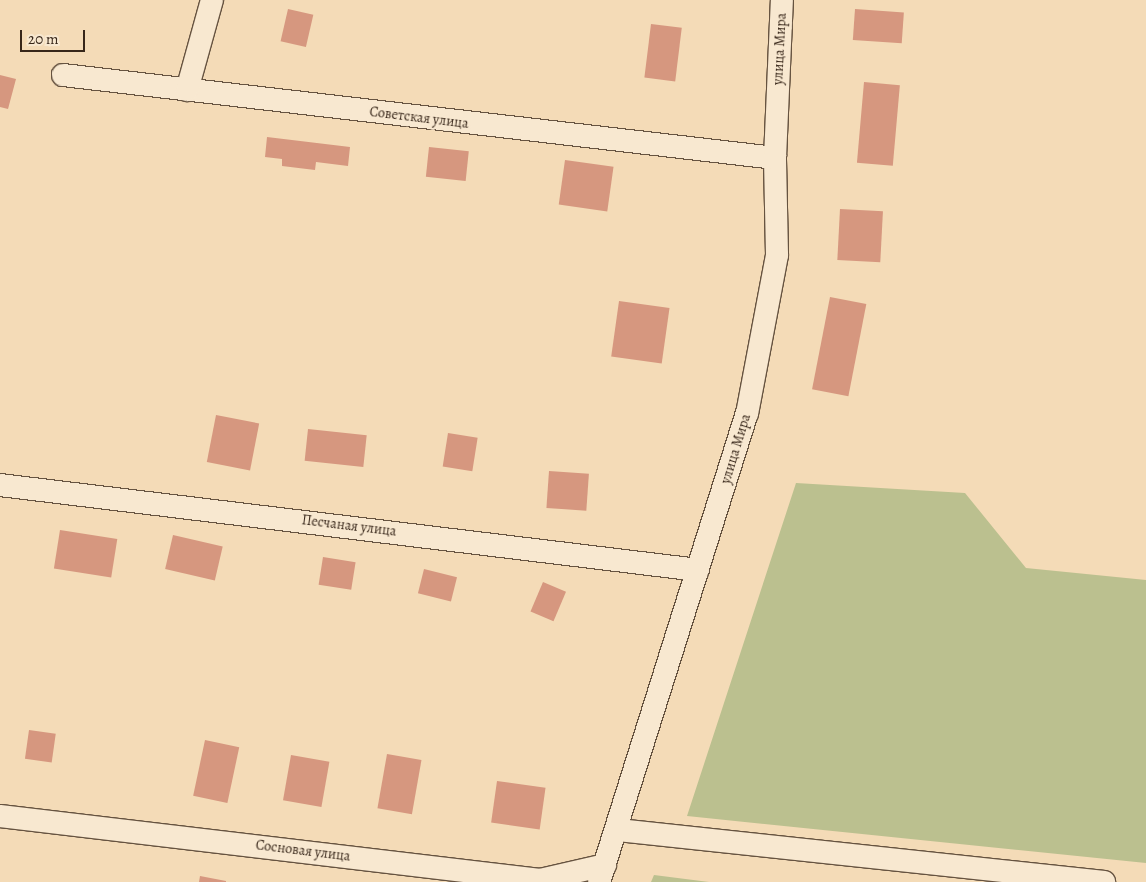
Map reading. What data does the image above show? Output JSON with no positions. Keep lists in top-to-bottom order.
{
  "streets": {
    "street": [
      "улица Мира",
      "Советская улица",
      "Песчаная улица",
      "Сосновая улица"
    ]
  },
  "crossings": [
    ["улица Мира", "Советская улица"],
    ["улица Мира", "Песчаная улица"],
    ["улица Мира", "Сосновая улица"]
  ],
  "scale_bar": "20 m"
}
